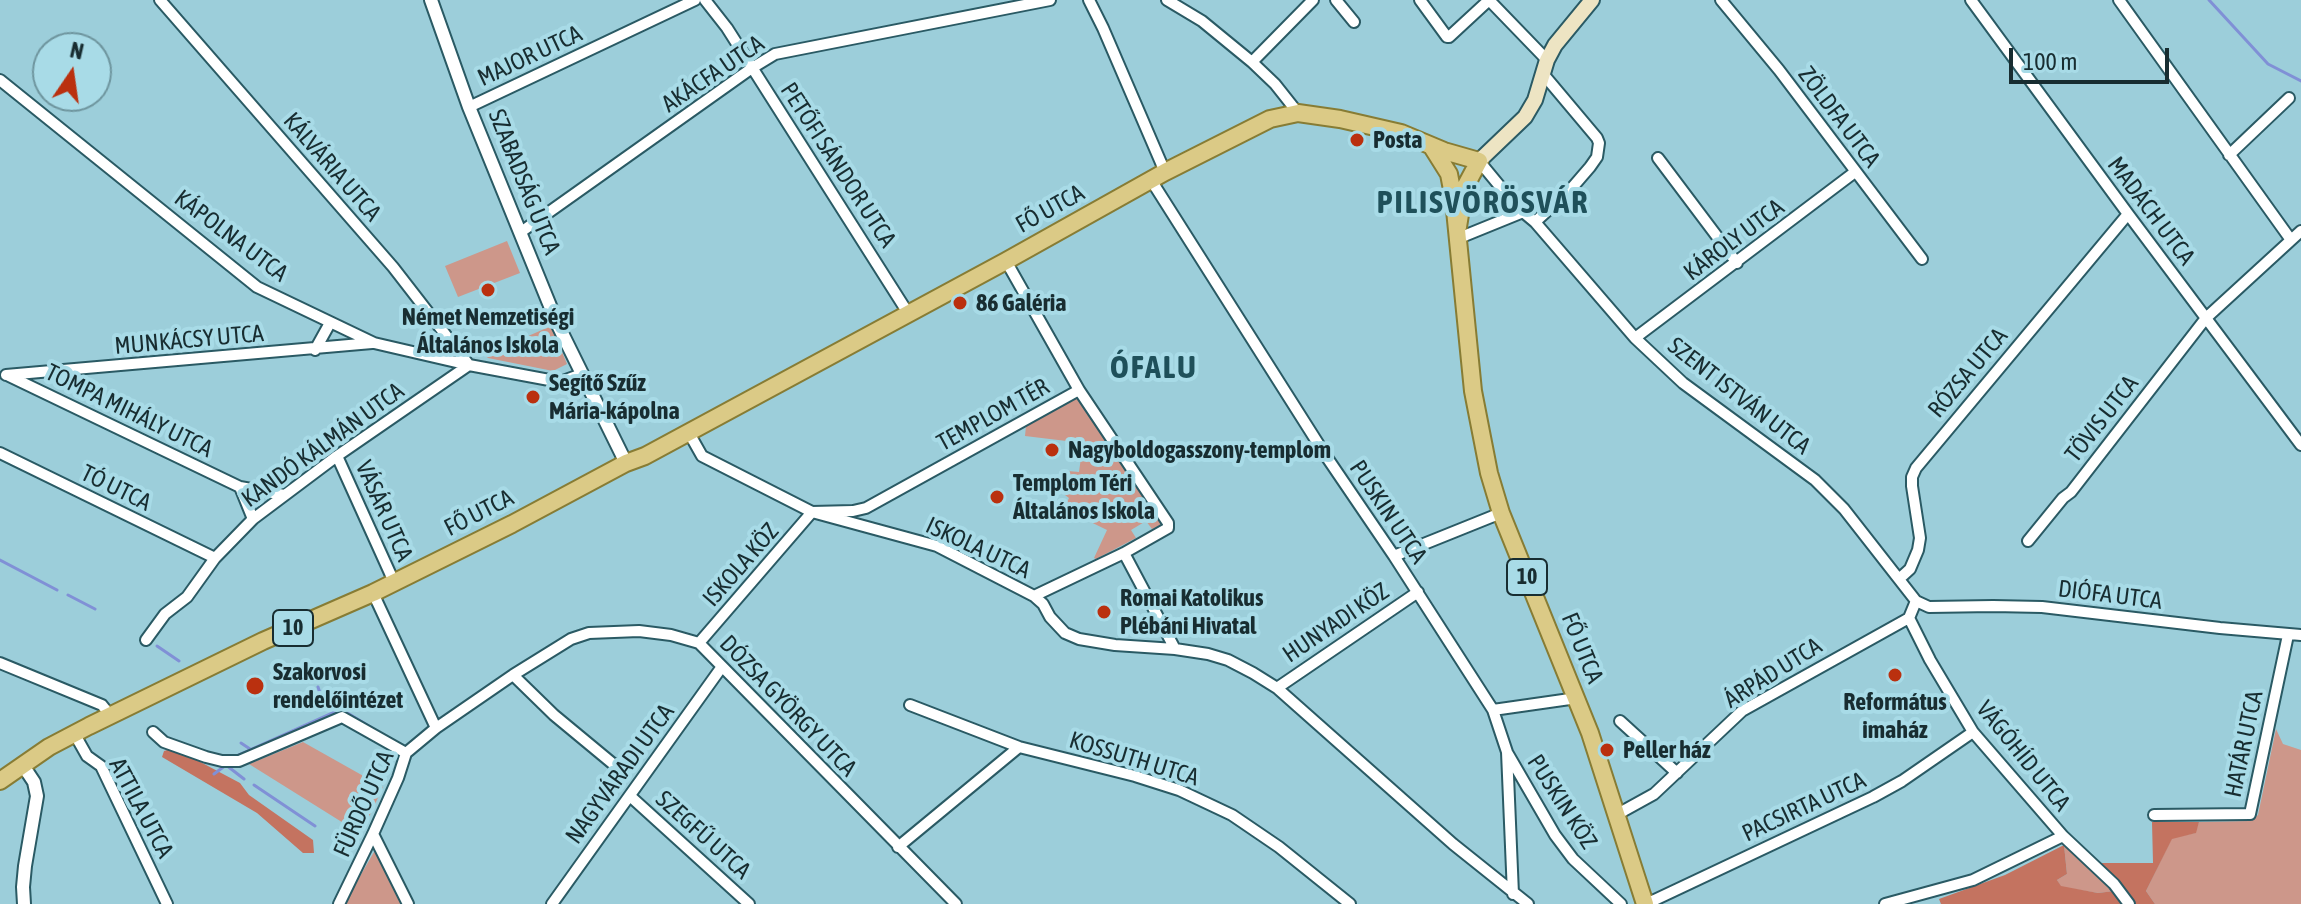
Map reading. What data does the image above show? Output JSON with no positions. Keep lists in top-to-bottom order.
{
  "streets": {
    "main road": ["FŐ UTCA", "10"],
    "street": [
      "MAJOR UTCA",
      "AKÁCFA UTCA",
      "ZÖLDFA UTCA",
      "PETŐFI SÁNDOR UTCA",
      "KÁLVÁRIA UTCA",
      "SZABADSÁG UTCA",
      "MADÁCH UTCA",
      "KÁPOLNA UTCA",
      "KÁROLY UTCA",
      "MUNKÁCSY UTCA",
      "RÓZSA UTCA",
      "SZENT ISTVÁN UTCA",
      "TOMPA MIHÁLY UTCA",
      "TEMPLOM TÉR",
      "TÖVIS UTCA",
      "KANDÓ KÁLMÁN UTCA",
      "TÓ UTCA",
      "VÁSÁR UTCA",
      "PUSKIN UTCA",
      "ISKOLA UTCA",
      "ISKOLA KÖZ",
      "DIÓFA UTCA",
      "HUNYADI KÖZ",
      "ÁRPÁD UTCA",
      "DÓZSA GYÖRGY UTCA",
      "HATÁR UTCA",
      "VÁGÓHÍD UTCA",
      "KOSSUTH UTCA",
      "NAGYVÁRADI UTCA",
      "PUSKIN KÖZ",
      "FÜRDŐ UTCA",
      "PACSIRTA UTCA",
      "ATTILA UTCA",
      "SZEGFŰ UTCA"
    ]
  },
  "crossings": [
    ["MAJOR UTCA", "SZABADSÁG UTCA"],
    ["AKÁCFA UTCA", "PETŐFI SÁNDOR UTCA"],
    ["AKÁCFA UTCA", "SZABADSÁG UTCA"],
    ["ZÖLDFA UTCA", "KÁROLY UTCA"],
    ["PETŐFI SÁNDOR UTCA", "FŐ UTCA"],
    ["KÁLVÁRIA UTCA", "KÁPOLNA UTCA"],
    ["KÁLVÁRIA UTCA", "KANDÓ KÁLMÁN UTCA"],
    ["SZABADSÁG UTCA", "FŐ UTCA"],
    ["SZABADSÁG UTCA", "KÁPOLNA UTCA"],
    ["FŐ UTCA", "VÁSÁR UTCA"],
    ["FŐ UTCA", "PUSKIN UTCA"],
    ["FŐ UTCA", "ISKOLA UTCA"],
    ["FŐ UTCA", "ÁRPÁD UTCA"],
    ["FŐ UTCA", "PACSIRTA UTCA"],
    ["FŐ UTCA", "ATTILA UTCA"],
    ["MADÁCH UTCA", "RÓZSA UTCA"],
    ["MADÁCH UTCA", "TÖVIS UTCA"],
    ["KÁPOLNA UTCA", "MUNKÁCSY UTCA"],
    ["KÁPOLNA UTCA", "KANDÓ KÁLMÁN UTCA"],
    ["KÁROLY UTCA", "SZENT ISTVÁN UTCA"],
    ["MUNKÁCSY UTCA", "TOMPA MIHÁLY UTCA"],
    ["RÓZSA UTCA", "SZENT ISTVÁN UTCA"],
    ["SZENT ISTVÁN UTCA", "DIÓFA UTCA"],
    ["TOMPA MIHÁLY UTCA", "KANDÓ KÁLMÁN UTCA"],
    ["TEMPLOM TÉR", "ISKOLA UTCA"],
    ["TEMPLOM TÉR", "ISKOLA KÖZ"],
    ["KANDÓ KÁLMÁN UTCA", "TÓ UTCA"],
    ["KANDÓ KÁLMÁN UTCA", "VÁSÁR UTCA"],
    ["PUSKIN UTCA", "ISKOLA UTCA"],
    ["PUSKIN UTCA", "HUNYADI KÖZ"],
    ["PUSKIN UTCA", "PUSKIN KÖZ"],
    ["ISKOLA UTCA", "ISKOLA KÖZ"],
    ["ISKOLA UTCA", "HUNYADI KÖZ"],
    ["ISKOLA KÖZ", "DÓZSA GYÖRGY UTCA"],
    ["DIÓFA UTCA", "HATÁR UTCA"],
    ["ÁRPÁD UTCA", "VÁGÓHÍD UTCA"],
    ["DÓZSA GYÖRGY UTCA", "NAGYVÁRADI UTCA"],
    ["DÓZSA GYÖRGY UTCA", "FÜRDŐ UTCA"],
    ["VÁGÓHÍD UTCA", "PACSIRTA UTCA"],
    ["NAGYVÁRADI UTCA", "SZEGFŰ UTCA"]
  ],
  "districts": ["PILISVÖRÖSVÁR", "ÓFALU"],
  "places": [
    "Posta",
    "Német Nemzetiségi Általános Iskola",
    "86 Galéria",
    "Segítő Szűz Mária-kápolna",
    "Nagyboldogasszony-templom",
    "Templom Téri Általános Iskola",
    "Romai Katolikus Plébáni Hivatal",
    "Református imaház",
    "Szakorvosi rendelőintézet",
    "Peller ház"
  ],
  "scale_bar": "100 m",
  "north": "top"
}
